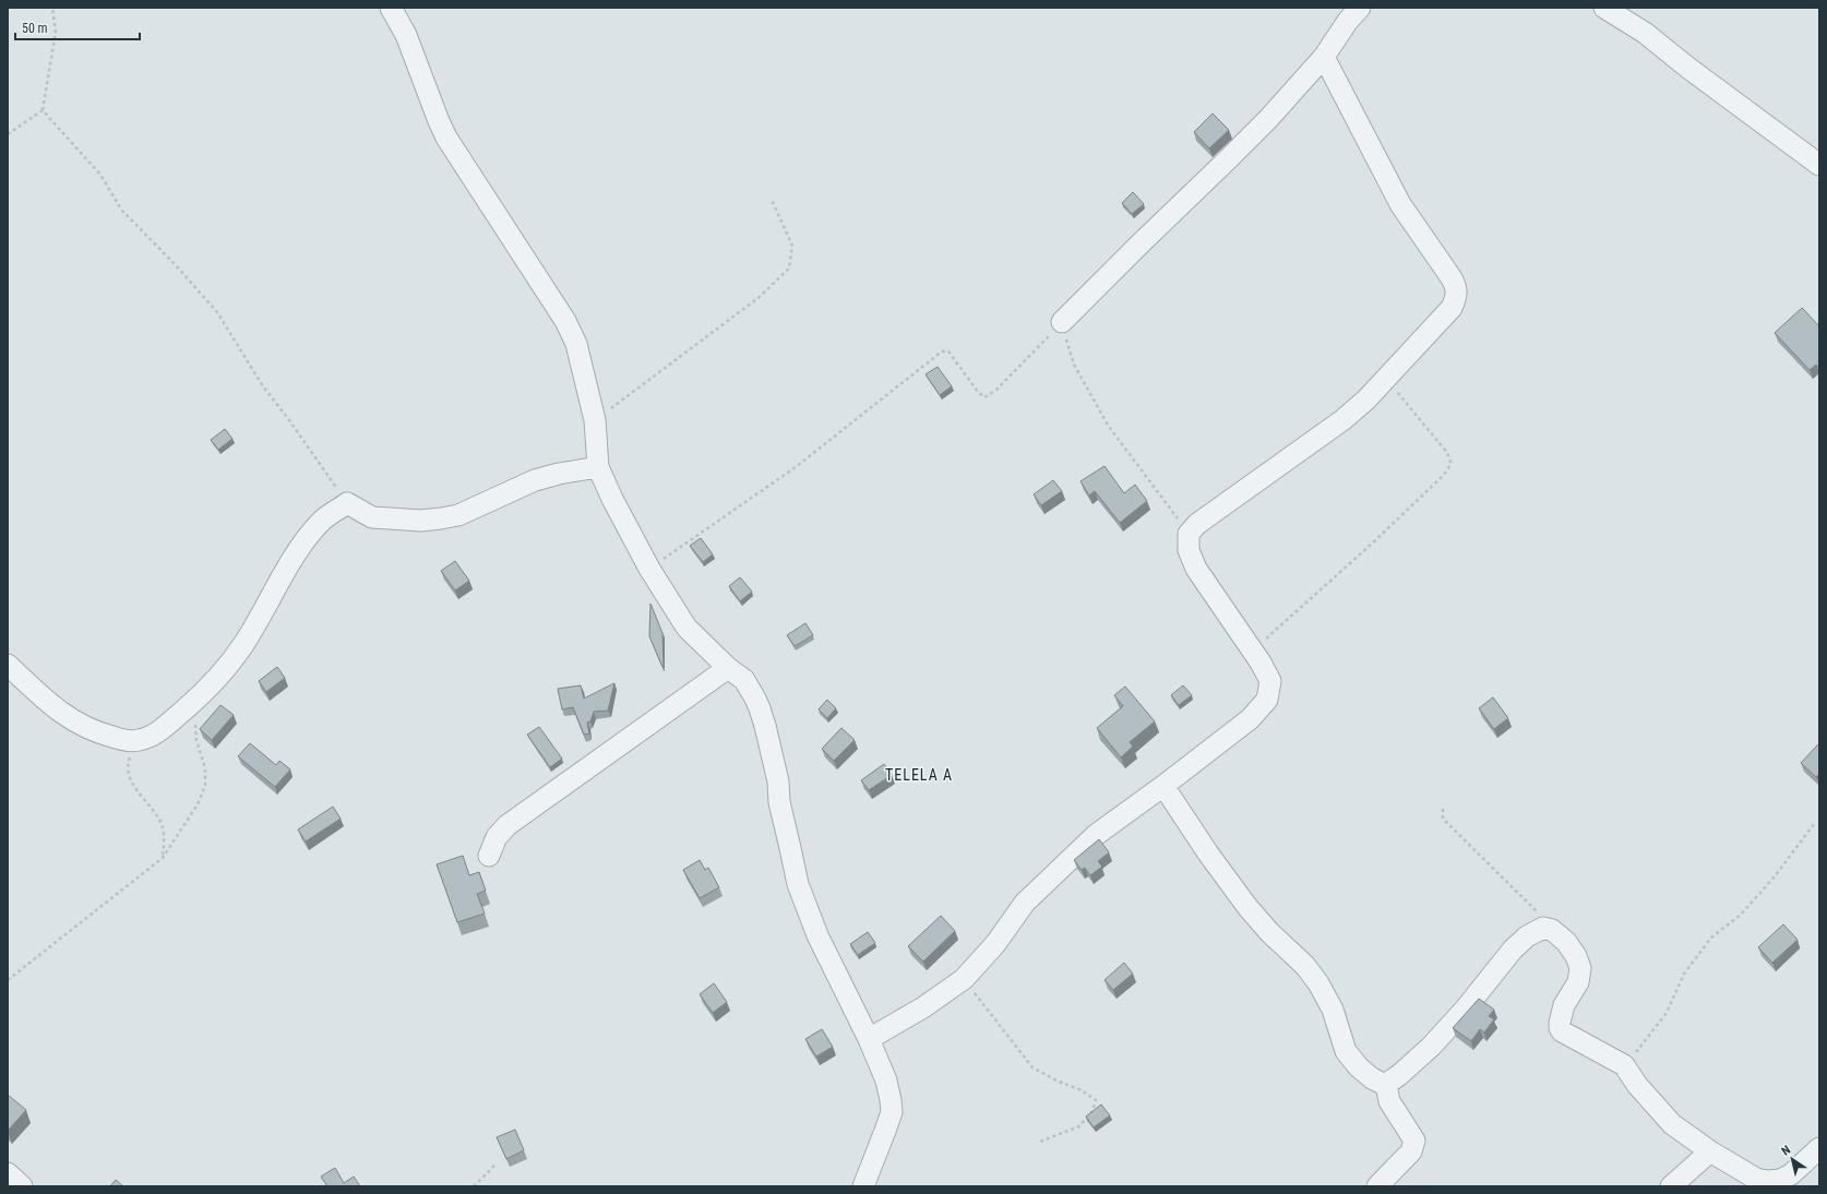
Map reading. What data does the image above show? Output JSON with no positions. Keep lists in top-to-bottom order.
{
  "districts": ["TELELA A"],
  "scale_bar": "50 m",
  "north": "top left"
}
